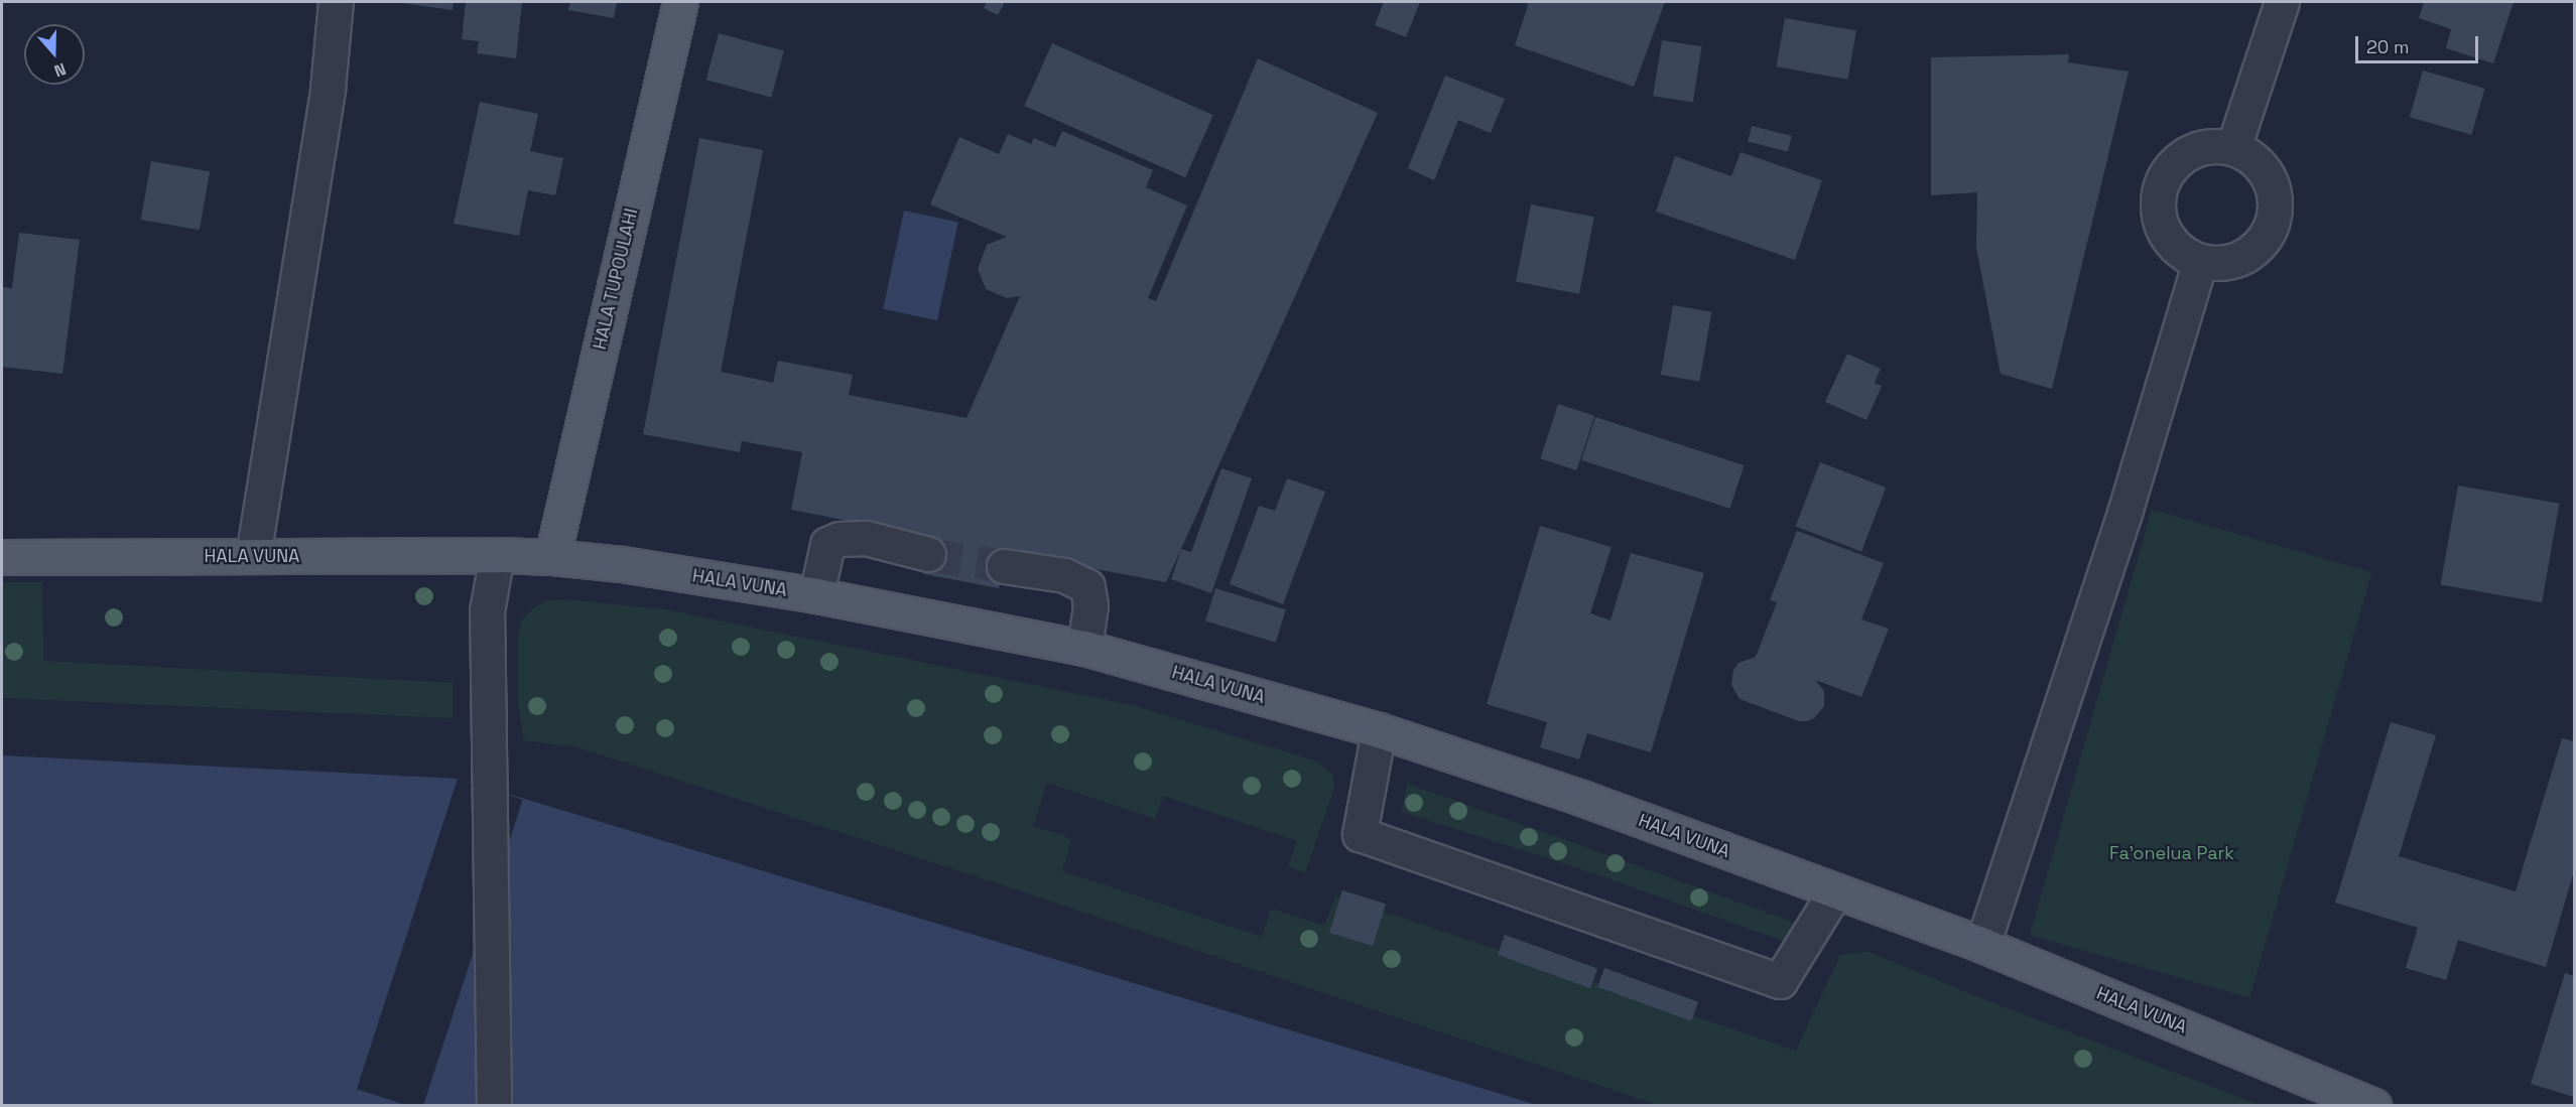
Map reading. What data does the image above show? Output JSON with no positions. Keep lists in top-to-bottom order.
{
  "streets": {
    "main road": ["HALA TUPOULAHI", "HALA VUNA"]
  },
  "crossings": [
    ["HALA TUPOULAHI", "HALA VUNA"]
  ],
  "parks": ["Fa'onelua Park"],
  "scale_bar": "20 m",
  "north": "bottom"
}
